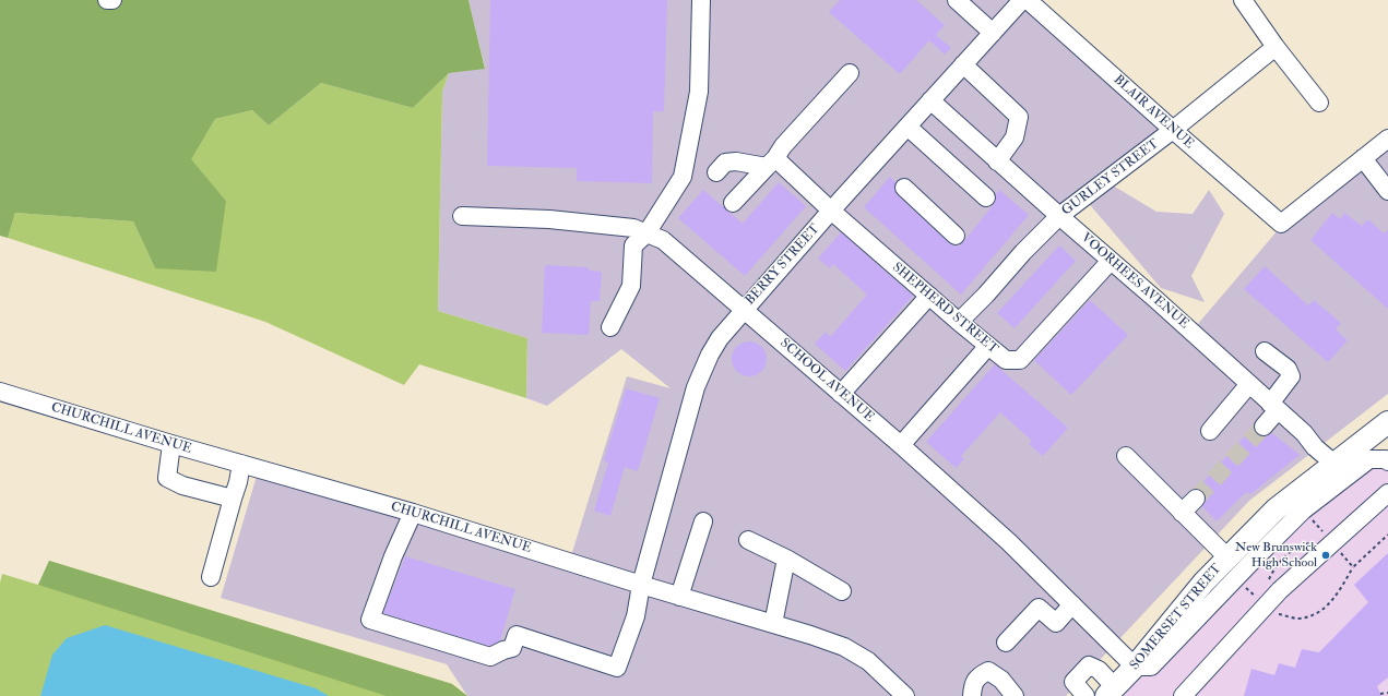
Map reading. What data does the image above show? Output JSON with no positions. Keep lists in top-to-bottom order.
{
  "streets": {
    "main road": ["SOMERSET STREET"],
    "street": [
      "BLAIR AVENUE",
      "GURLEY STREET",
      "BERRY STREET",
      "VOORHEES AVENUE",
      "SHEPHERD STREET",
      "SCHOOL AVENUE",
      "CHURCHILL AVENUE"
    ]
  },
  "crossings": [
    ["BLAIR AVENUE", "GURLEY STREET"],
    ["GURLEY STREET", "VOORHEES AVENUE"],
    ["GURLEY STREET", "SHEPHERD STREET"],
    ["BERRY STREET", "VOORHEES AVENUE"],
    ["BERRY STREET", "SHEPHERD STREET"],
    ["BERRY STREET", "SCHOOL AVENUE"],
    ["BERRY STREET", "CHURCHILL AVENUE"],
    ["VOORHEES AVENUE", "SHEPHERD STREET"],
    ["VOORHEES AVENUE", "SOMERSET STREET"],
    ["SCHOOL AVENUE", "SOMERSET STREET"]
  ],
  "places": ["New Brunswick High School"]
}
